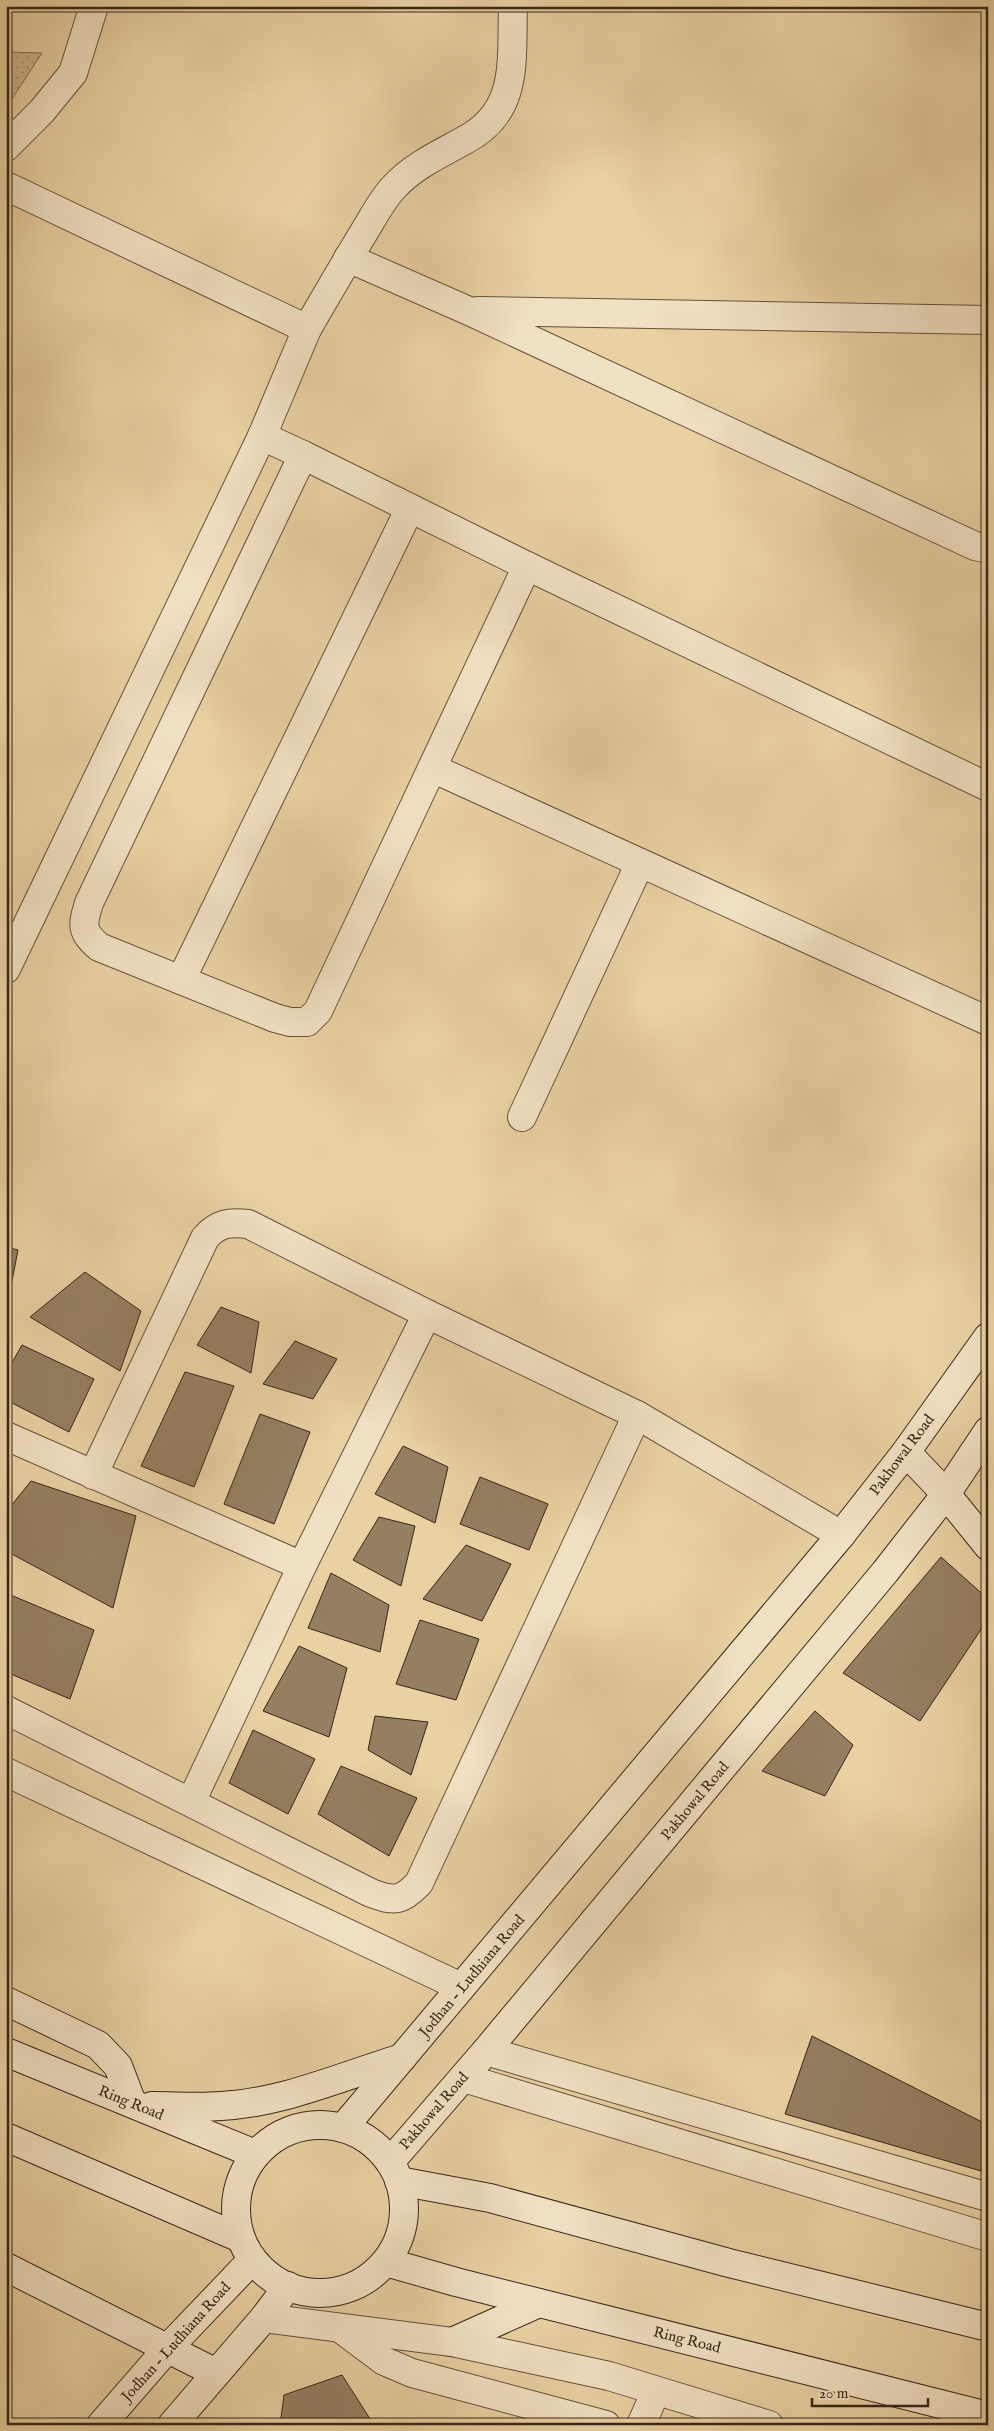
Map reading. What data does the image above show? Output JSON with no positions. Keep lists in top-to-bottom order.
{
  "streets": {
    "street": ["Pakhowal Road", "Jodhan - Ludhiana Road", "Ring Road"]
  },
  "crossings": [
    ["Pakhowal Road", "Jodhan - Ludhiana Road"],
    ["Pakhowal Road", "Ring Road"],
    ["Jodhan - Ludhiana Road", "Ring Road"]
  ],
  "scale_bar": "20 m"
}
